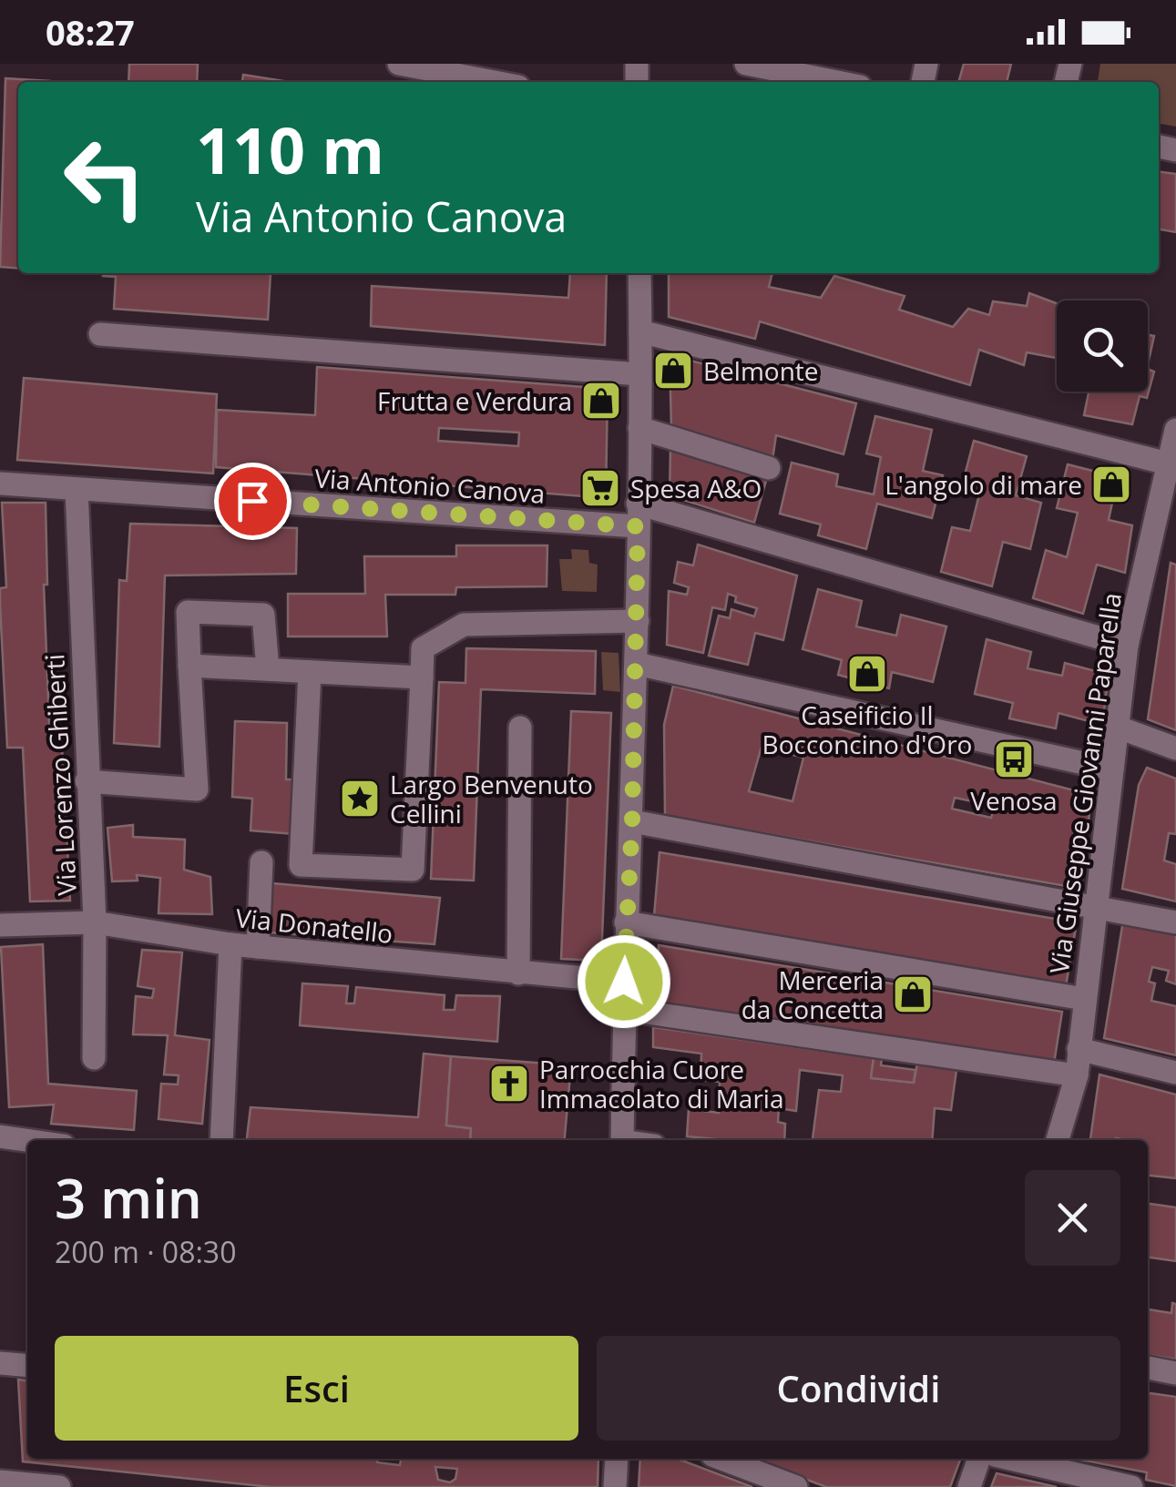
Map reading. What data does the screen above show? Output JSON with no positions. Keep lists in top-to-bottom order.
{
  "streets": {
    "street": [
      "Via Antonio Canova",
      "Via Lorenzo Ghiberti",
      "Via Giuseppe Giovanni Paparella",
      "Via Donatello"
    ]
  },
  "crossings": [
    ["Via Antonio Canova", "Via Lorenzo Ghiberti"],
    ["Via Antonio Canova", "Via Giuseppe Giovanni Paparella"],
    ["Via Lorenzo Ghiberti", "Via Donatello"]
  ],
  "places": {
    "shop": [
      "Belmonte",
      "Frutta e Verdura",
      "L'angolo di mare",
      "Caseificio Il Bocconcino d'Oro",
      "Merceria da Concetta"
    ],
    "supermarket": ["Spesa A&O"],
    "bus stop": ["Venosa"],
    "place": ["Largo Benvenuto Cellini"],
    "church": ["Parrocchia Cuore Immacolato di Maria"]
  },
  "page": {
    "status": "08:27",
    "turn": ["110 m", "Via Antonio Canova"],
    "heading": ["3 min", "200 m · 08:30"],
    "buttons": ["Esci", "Condividi"]
  }
}
